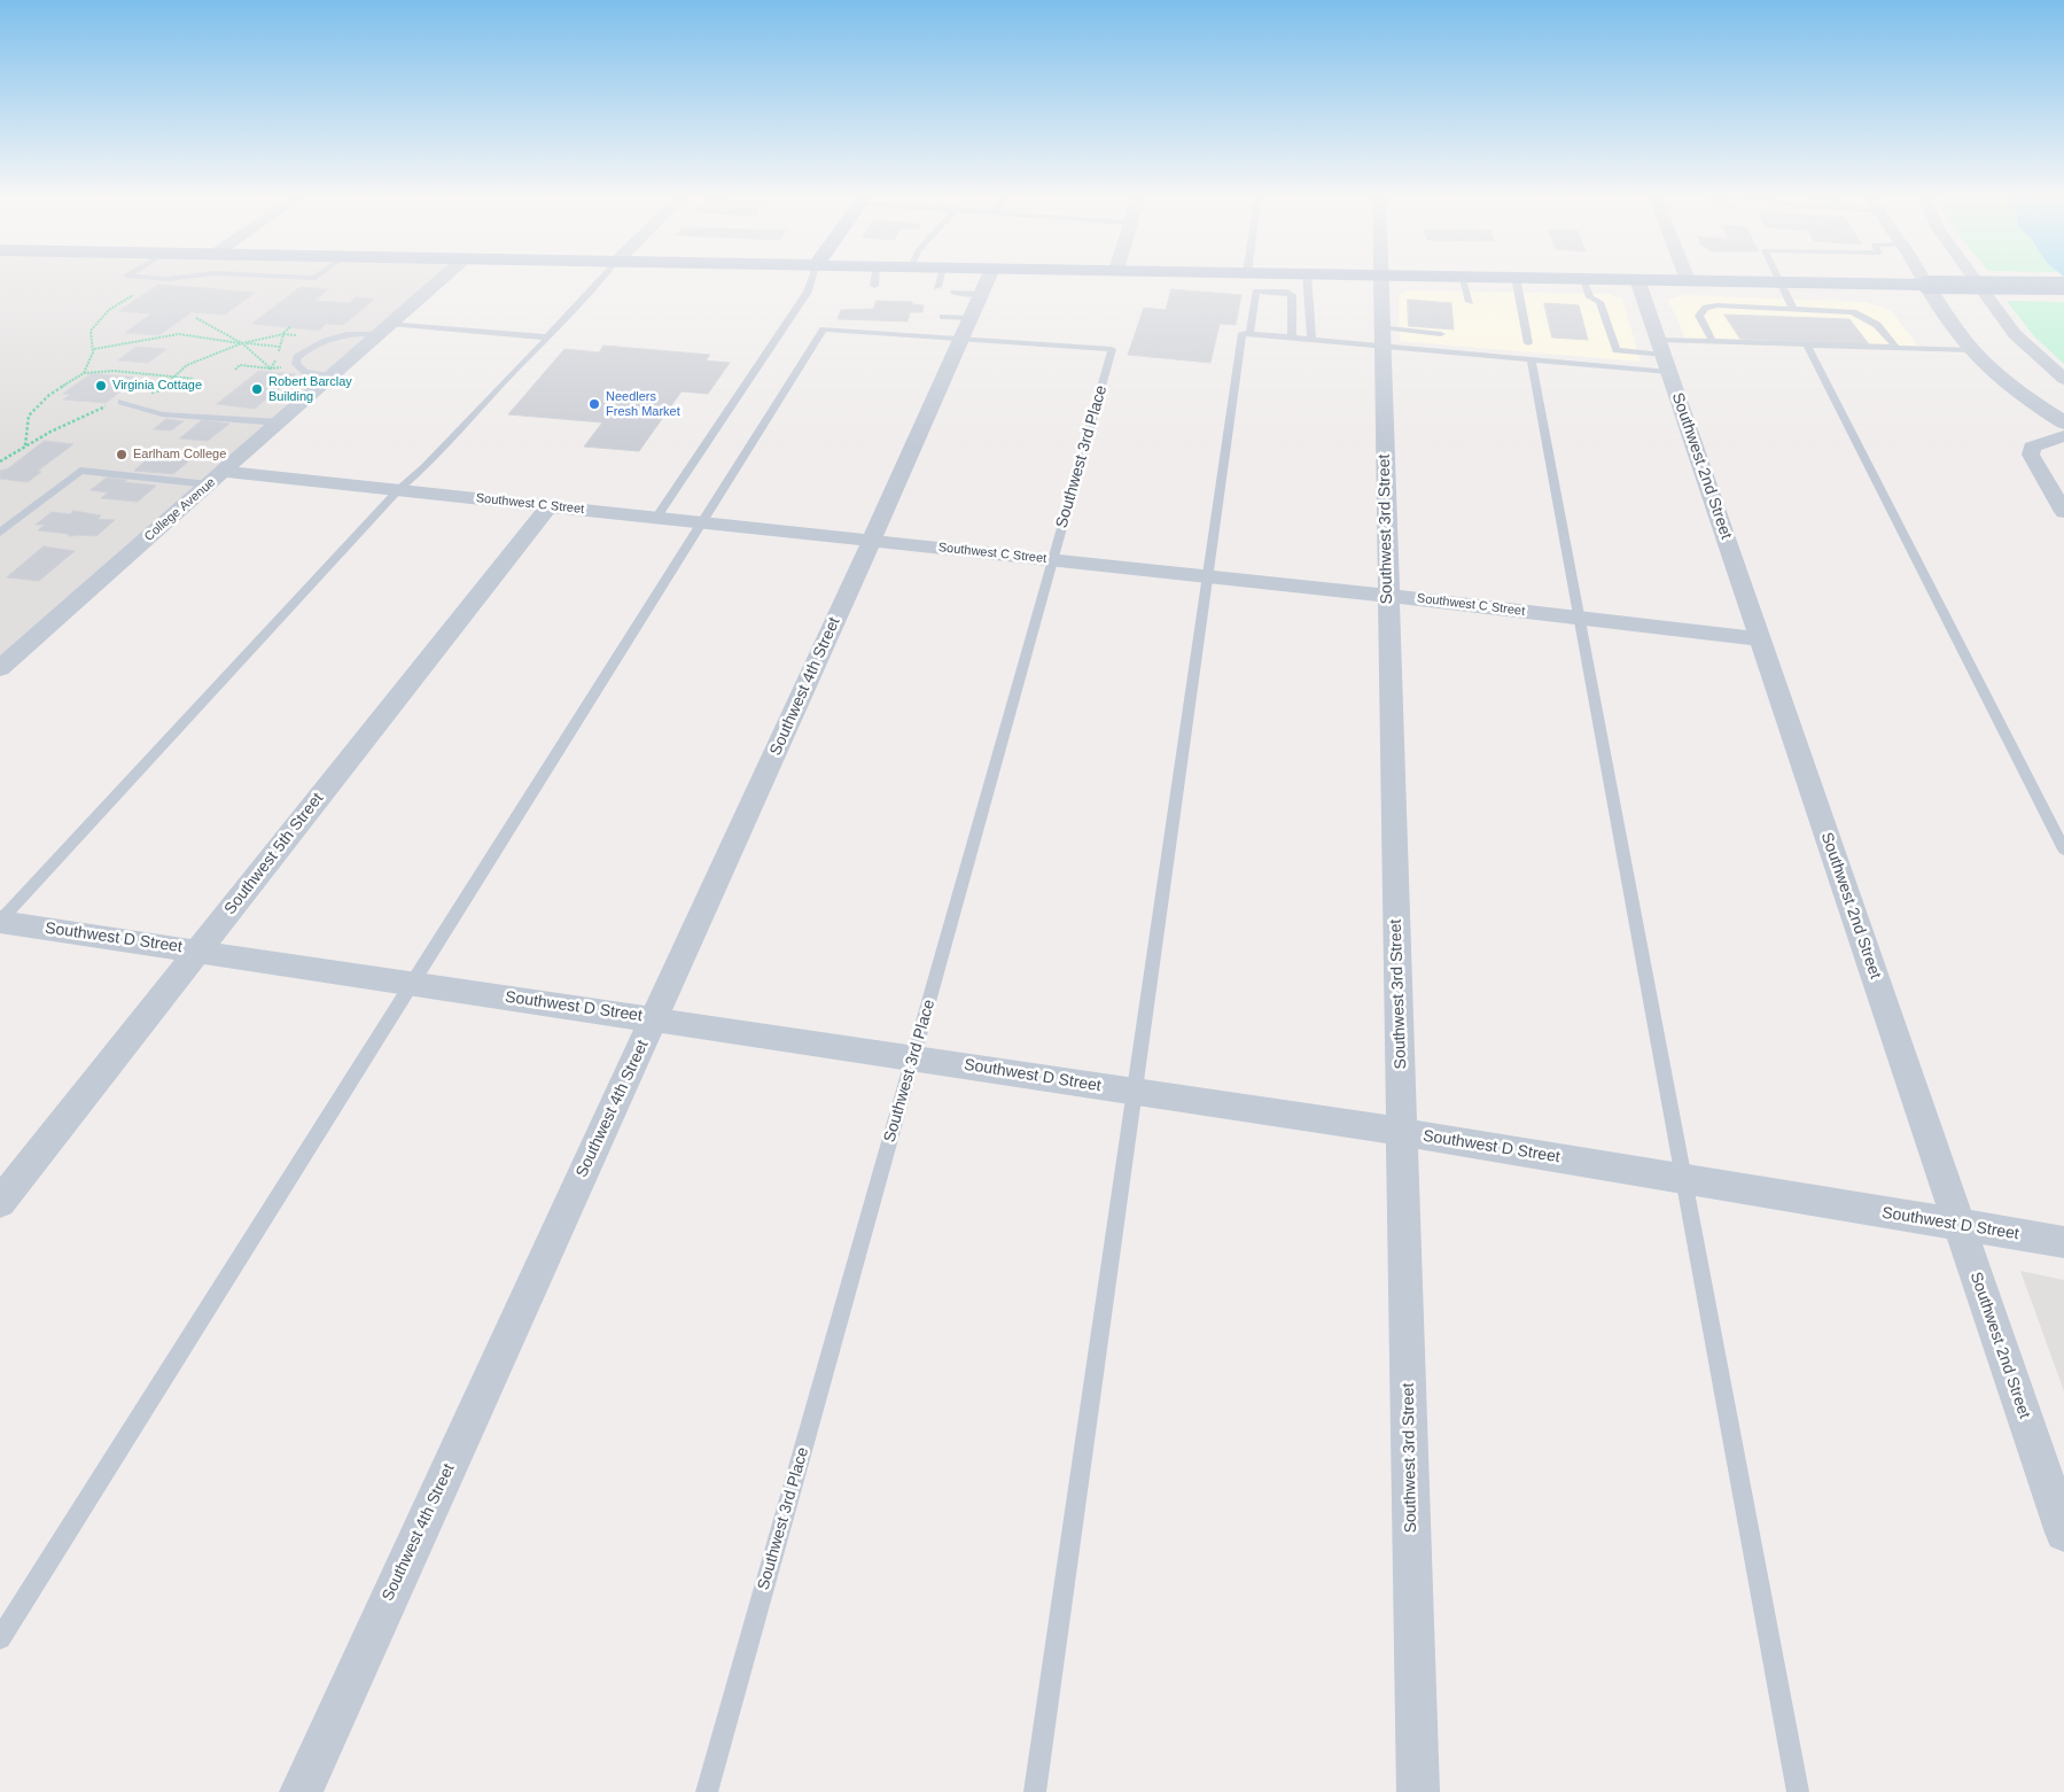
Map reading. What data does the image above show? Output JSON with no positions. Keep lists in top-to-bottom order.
{
  "streets": {
    "street": [
      "Southwest 2nd Street",
      "Southwest C Street",
      "College Avenue",
      "Southwest 3rd Street",
      "Southwest 4th Street",
      "Southwest 5th Street",
      "Southwest D Street"
    ],
    "lane": ["Southwest 3rd Place"]
  },
  "crossings": [
    ["Southwest 3rd Place", "Southwest C Street"],
    ["Southwest 3rd Place", "Southwest 4th Street"],
    ["Southwest 3rd Place", "Southwest D Street"],
    ["Southwest 2nd Street", "Southwest C Street"],
    ["Southwest 2nd Street", "Southwest D Street"],
    ["Southwest C Street", "College Avenue"],
    ["Southwest C Street", "Southwest 3rd Street"],
    ["Southwest C Street", "Southwest 4th Street"],
    ["Southwest C Street", "Southwest 5th Street"],
    ["Southwest 3rd Street", "Southwest D Street"],
    ["Southwest 4th Street", "Southwest D Street"],
    ["Southwest 5th Street", "Southwest D Street"]
  ],
  "places": [
    "Virginia Cottage",
    "Robert Barclay Building",
    "Needlers Fresh Market",
    "Earlham College"
  ]
}
